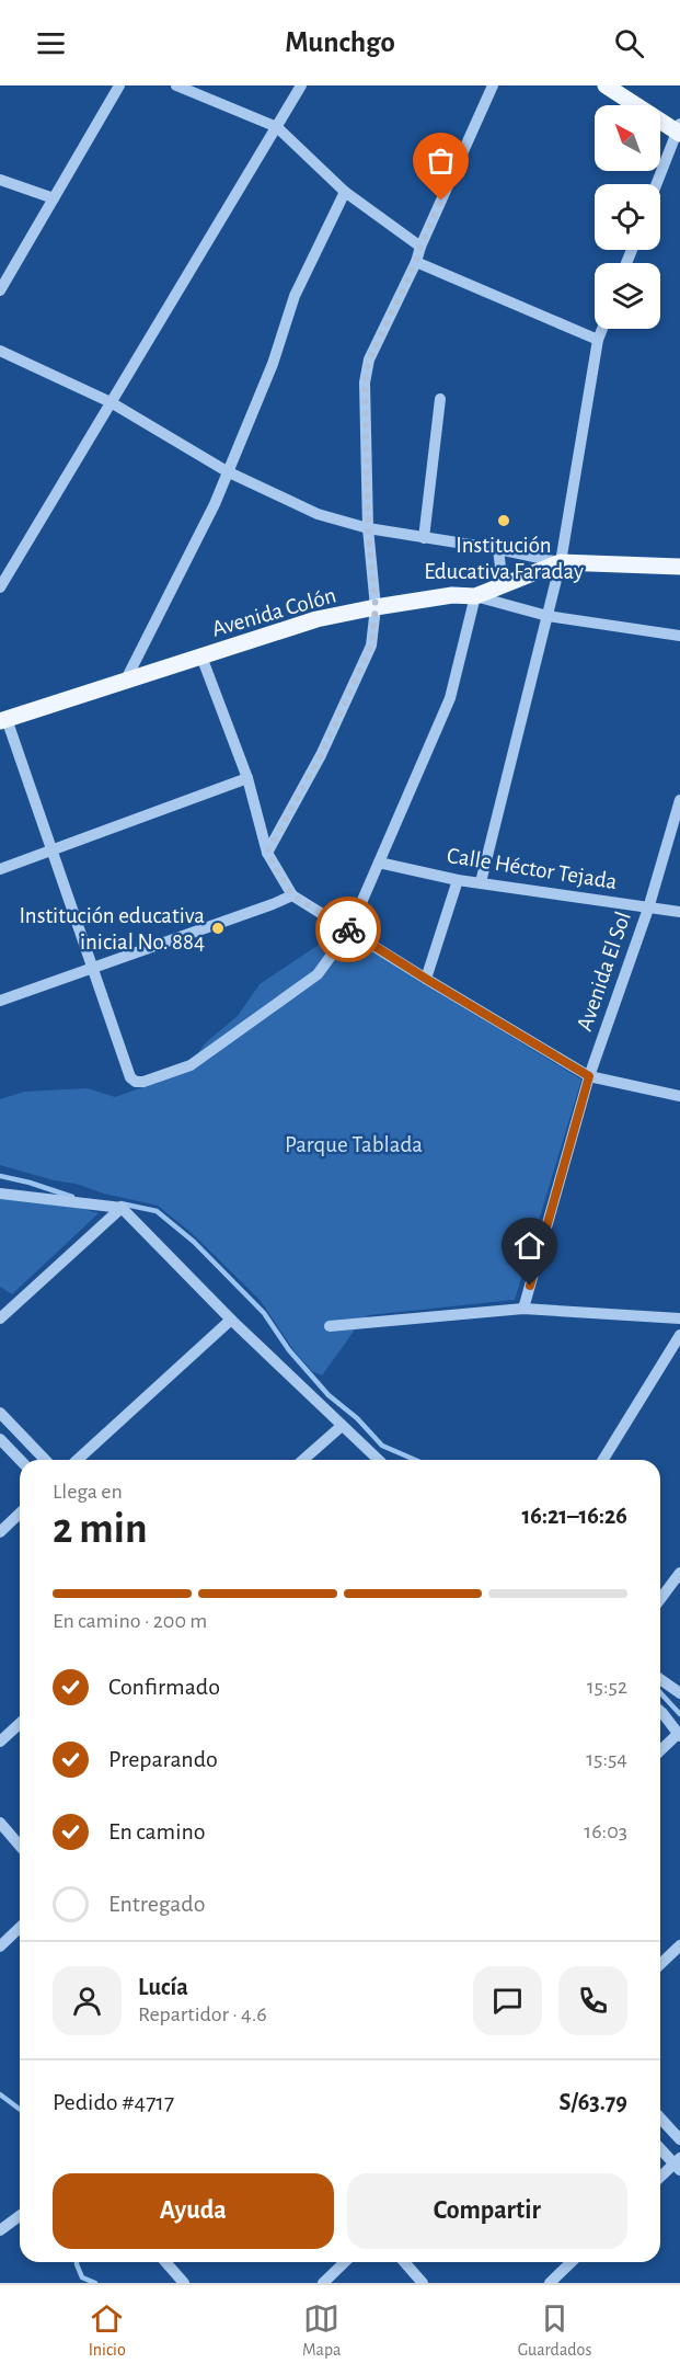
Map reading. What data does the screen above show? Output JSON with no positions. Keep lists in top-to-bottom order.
{
  "streets": {
    "main road": ["Avenida Colón"],
    "street": ["Calle Héctor Tejada", "Avenida El Sol"]
  },
  "crossings": [
    ["Calle Héctor Tejada", "Avenida El Sol"]
  ],
  "parks": ["Parque Tablada"],
  "places": ["Institución Educativa Faraday", "Institución educativa inicial No. 884"],
  "north": "top left",
  "page": {
    "header": "Munchgo",
    "heading": ["2 min", "Llega en", "16:21–16:26"],
    "panel": [
      "Lucía",
      "Repartidor · 4.6",
      "Pedido #4717",
      "S/63.79"
    ],
    "bar": "En camino · 200 m",
    "list": [
      ["Confirmado", "15:52"],
      ["Preparando", "15:54"],
      ["En camino", "16:03"],
      "Entregado"
    ],
    "buttons": ["Ayuda", "Compartir"],
    "tabs": ["Inicio", "Mapa", "Guardados"]
  }
}
